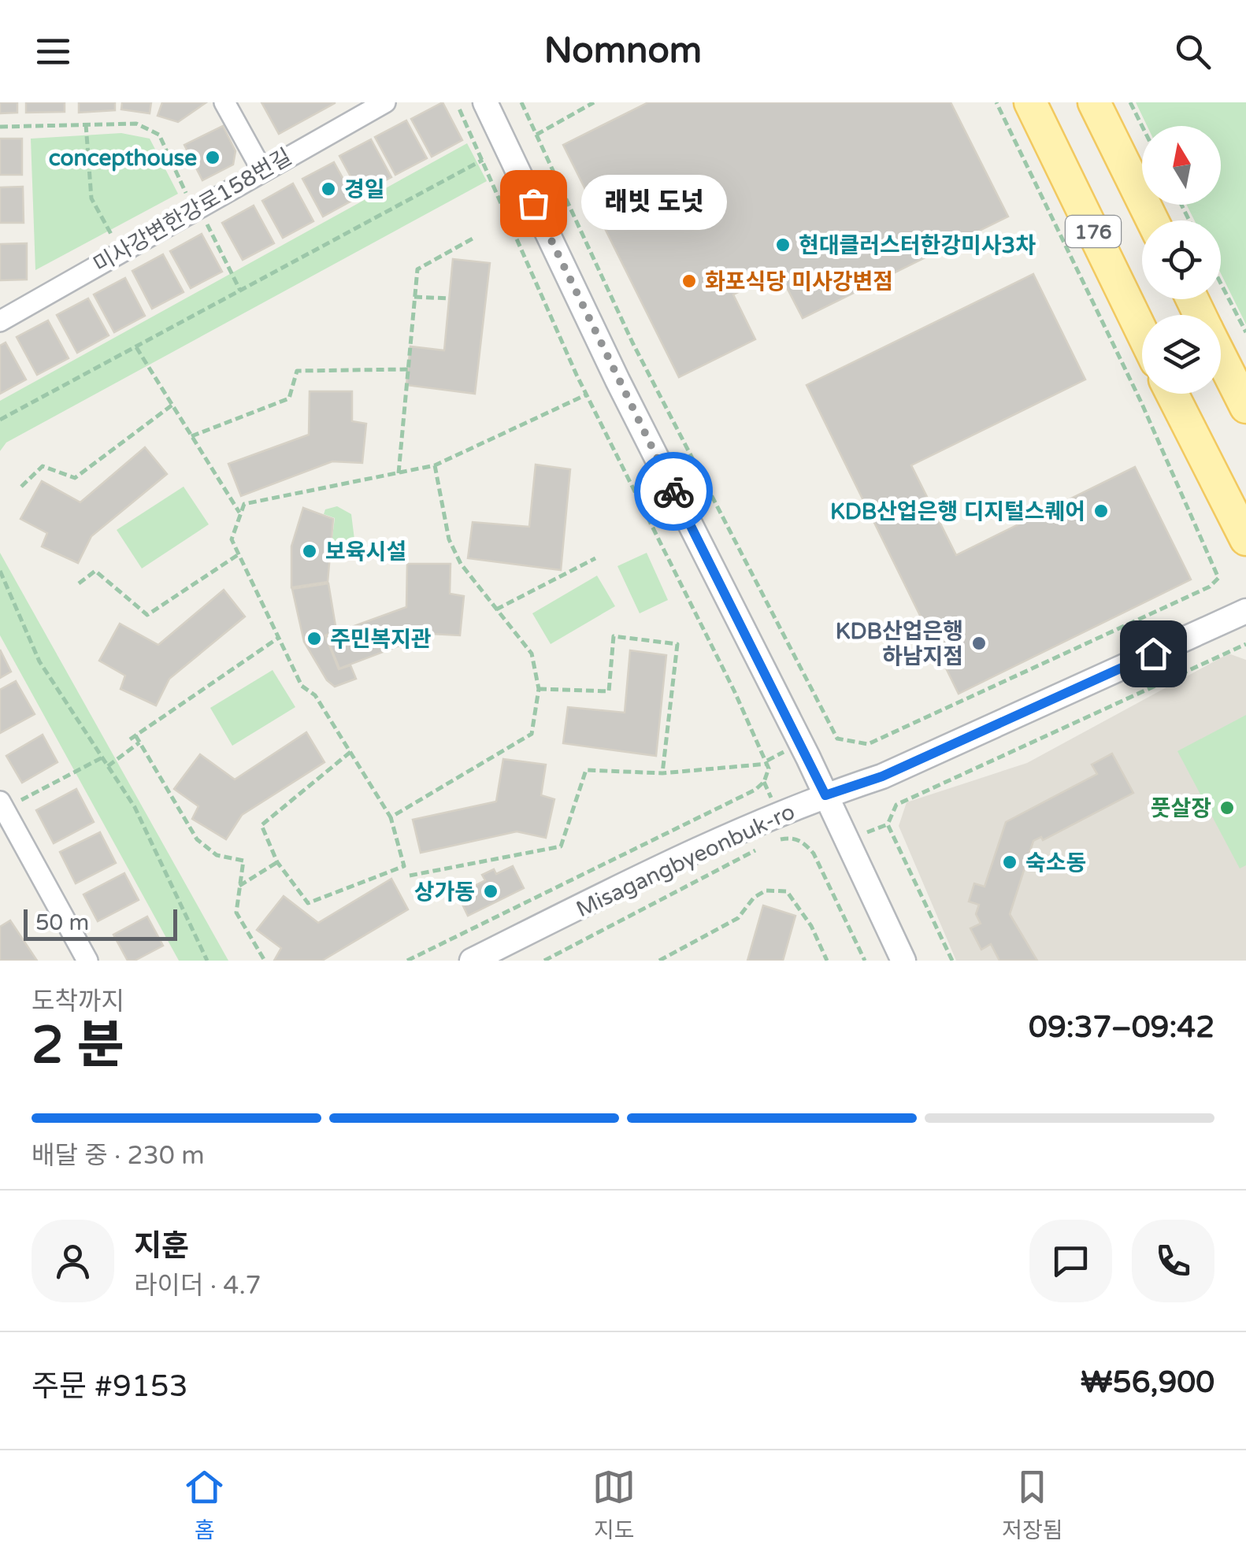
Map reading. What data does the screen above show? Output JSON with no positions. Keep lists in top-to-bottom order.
{
  "streets": {
    "main road": ["176"],
    "street": ["미사강변한강로158번길", "Misagangbyeonbuk-ro"]
  },
  "places": [
    "concepthouse",
    "경일",
    "래빗 도넛",
    "현대클러스터한강미사3차",
    "화포식당 미사강변점",
    "KDB산업은행 디지털스퀘어",
    "보육시설",
    "주민복지관",
    "KDB산업은행 하남지점",
    "풋살장",
    "숙소동",
    "상가동"
  ],
  "scale_bar": "50 m",
  "north": "top",
  "page": {
    "header": "Nomnom",
    "bubble": "래빗 도넛",
    "scale": "50 m",
    "heading": ["2 분", "도착까지", "09:37–09:42"],
    "panel": [
      "지훈",
      "라이더 · 4.7",
      "주문 #9153",
      "₩56,900"
    ],
    "bar": "배달 중 · 230 m",
    "tabs": ["홈", "지도", "저장됨"]
  }
}
